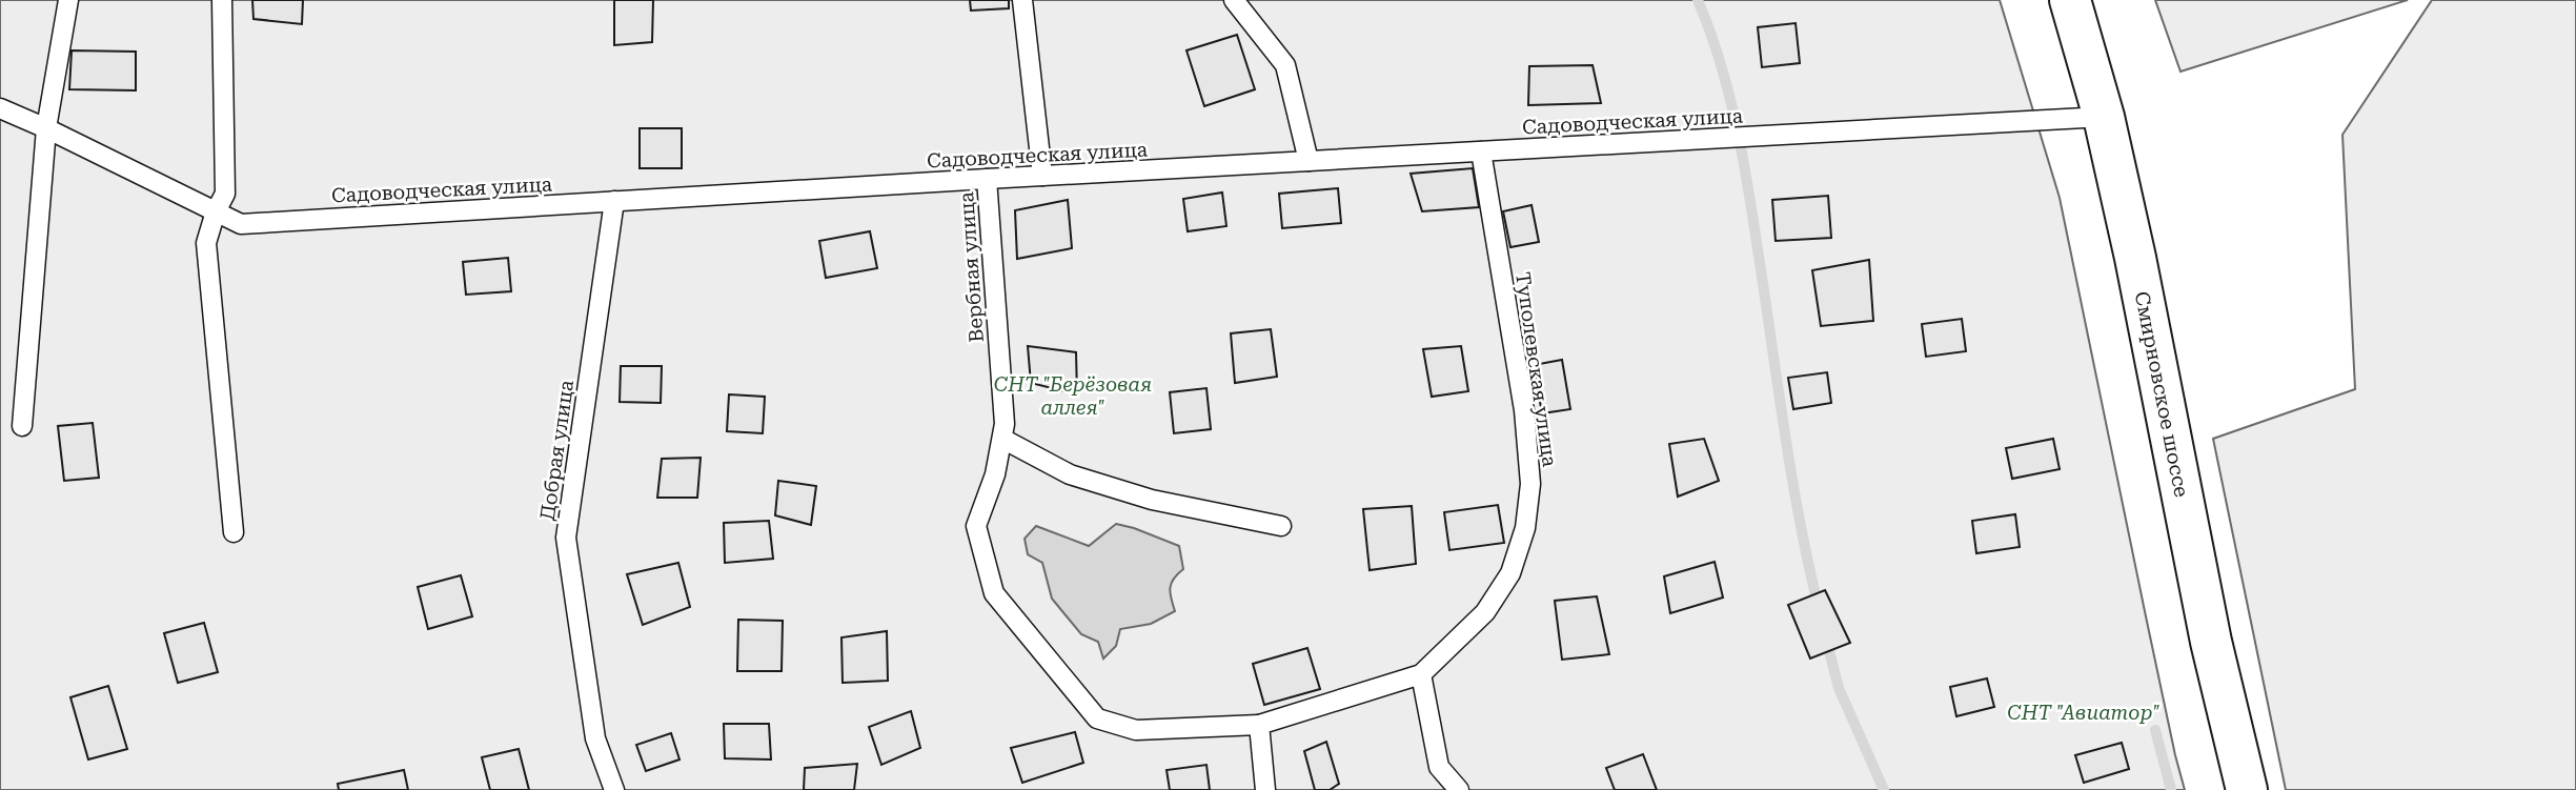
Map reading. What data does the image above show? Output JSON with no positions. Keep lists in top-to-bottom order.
{
  "streets": {
    "main road": ["Смирновское шоссе"],
    "lane": [
      "Садоводческая улица",
      "Вербная улица",
      "Туполевская улица",
      "Добрая улица"
    ]
  },
  "crossings": [
    ["Садоводческая улица", "Вербная улица"],
    ["Садоводческая улица", "Туполевская улица"],
    ["Садоводческая улица", "Смирновское шоссе"],
    ["Садоводческая улица", "Добрая улица"],
    ["Вербная улица", "Туполевская улица"]
  ],
  "parks": ["СНТ \"Берёзовая аллея\"", "СНТ \"Авиатор\""]
}
